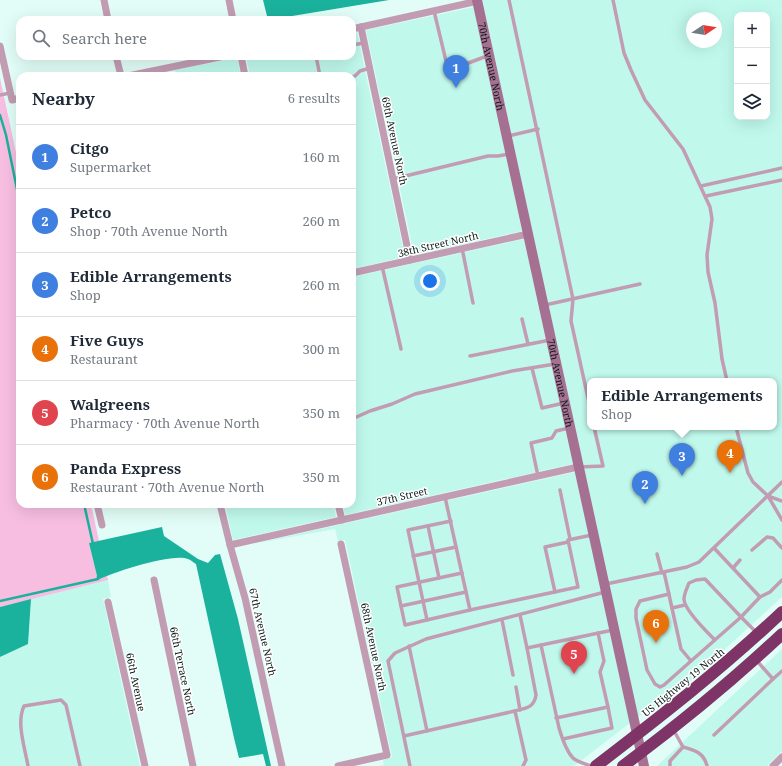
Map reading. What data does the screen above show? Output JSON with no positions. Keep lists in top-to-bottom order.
{
  "streets": {
    "highway": ["US Highway 19 North"],
    "street": [
      "70th Avenue North",
      "69th Avenue North",
      "38th Street North",
      "37th Street",
      "67th Avenue North",
      "68th Avenue North",
      "66th Terrace North",
      "66th Avenue"
    ]
  },
  "crossings": [
    ["70th Avenue North", "38th Street North"],
    ["70th Avenue North", "37th Street"],
    ["70th Avenue North", "US Highway 19 North"],
    ["69th Avenue North", "38th Street North"],
    ["37th Street", "67th Avenue North"]
  ],
  "north": "right",
  "page": {
    "map_buttons": ["+", "−"],
    "search": "Search here",
    "pins": [
      "1",
      "4",
      "3",
      "2",
      "6",
      "5"
    ],
    "heading": ["Nearby", "6 results"],
    "list": [
      {
        "mark": "1",
        "name": "Citgo",
        "note": "Supermarket",
        "value": "160 m"
      },
      {
        "mark": "2",
        "name": "Petco",
        "note": "Shop · 70th Avenue North",
        "value": "260 m"
      },
      {
        "mark": "3",
        "name": "Edible Arrangements",
        "note": "Shop",
        "value": "260 m"
      },
      {
        "mark": "4",
        "name": "Five Guys",
        "note": "Restaurant",
        "value": "300 m"
      },
      {
        "mark": "5",
        "name": "Walgreens",
        "note": "Pharmacy · 70th Avenue North",
        "value": "350 m"
      },
      {
        "mark": "6",
        "name": "Panda Express",
        "note": "Restaurant · 70th Avenue North",
        "value": "350 m"
      }
    ],
    "popup": ["Edible Arrangements", "Shop"]
  }
}
